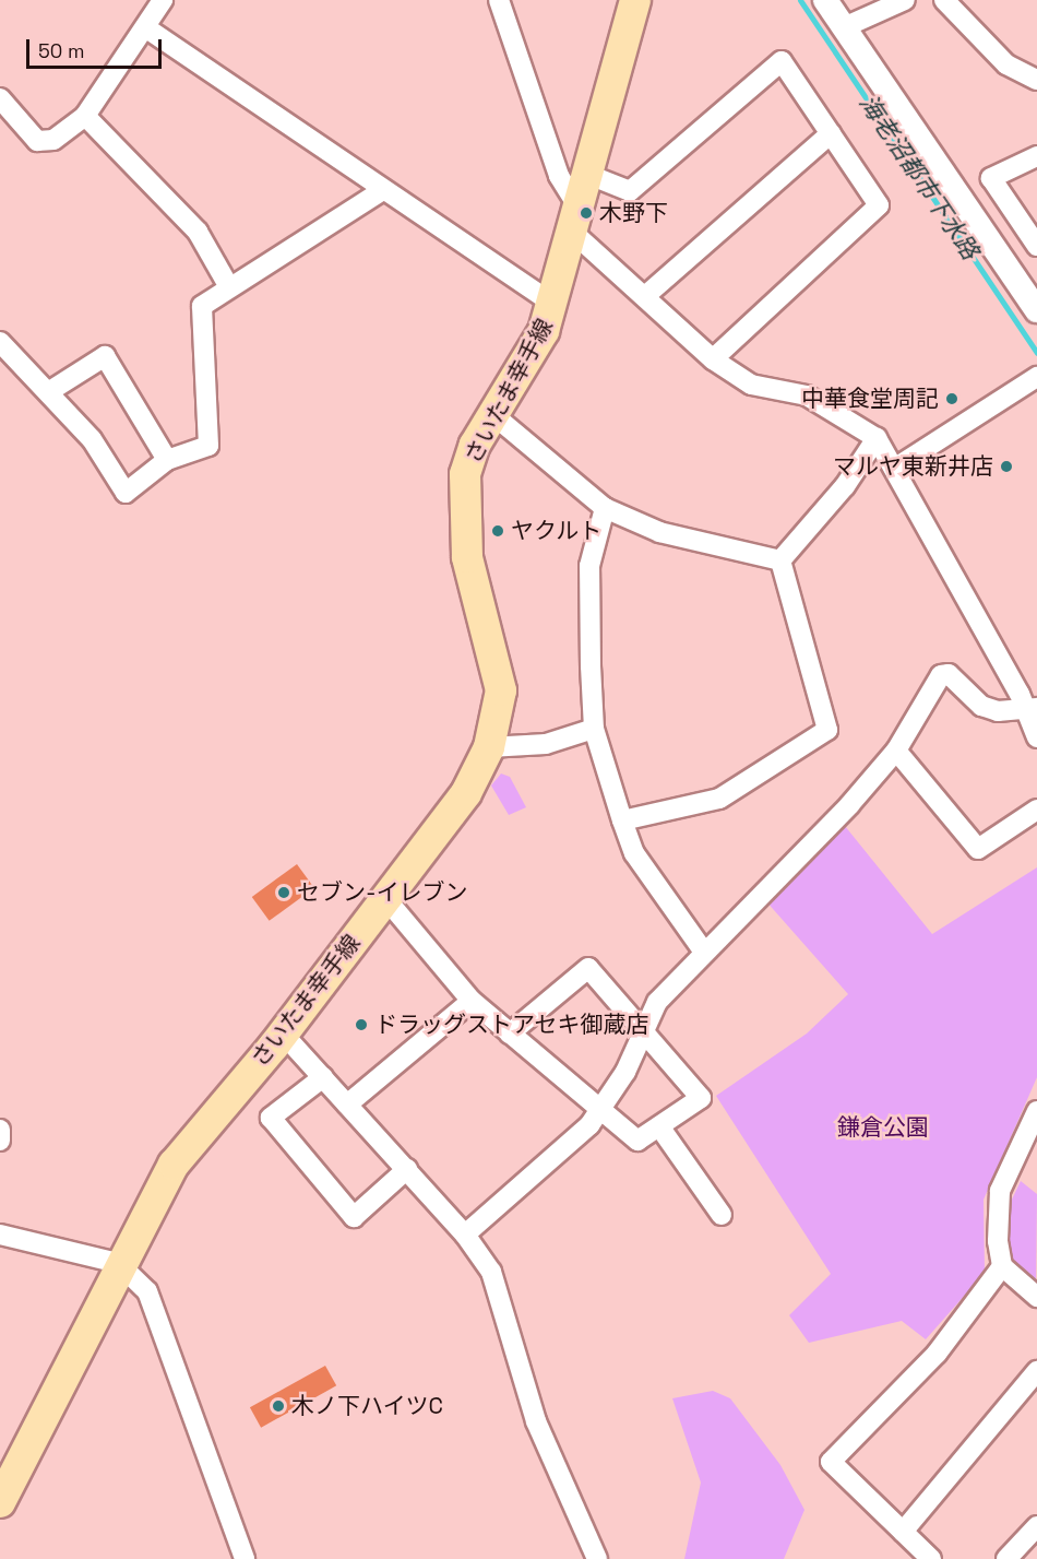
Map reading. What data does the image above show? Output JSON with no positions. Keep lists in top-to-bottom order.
{
  "streets": {
    "main road": ["さいたま幸手線"]
  },
  "water": ["海老沼都市下水路"],
  "parks": ["鎌倉公園"],
  "places": [
    "木野下",
    "中華食堂周記",
    "マルヤ東新井店",
    "ヤクルト",
    "セブン-イレブン",
    "ドラッグストアセキ御蔵店",
    "木ノ下ハイツC"
  ],
  "scale_bar": "50 m"
}
